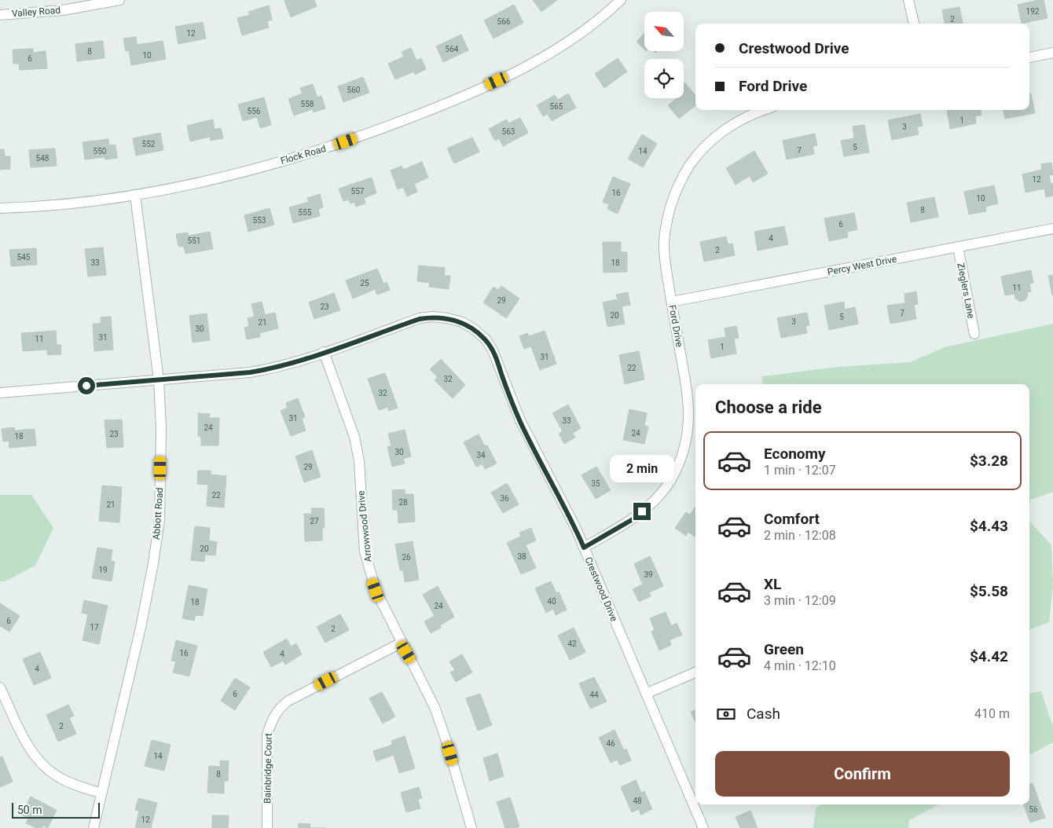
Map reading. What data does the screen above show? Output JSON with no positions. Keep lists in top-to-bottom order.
{
  "streets": {
    "street": [
      "Valley Road",
      "Flock Road",
      "Percy West Drive",
      "Zieglers Lane",
      "Ford Drive",
      "Abbott Road",
      "Arrowwood Drive",
      "Crestwood Drive",
      "Bainbridge Court"
    ]
  },
  "crossings": [
    ["Flock Road", "Abbott Road"],
    ["Percy West Drive", "Zieglers Lane"],
    ["Percy West Drive", "Ford Drive"],
    ["Ford Drive", "Crestwood Drive"],
    ["Abbott Road", "Crestwood Drive"],
    ["Arrowwood Drive", "Crestwood Drive"],
    ["Arrowwood Drive", "Bainbridge Court"]
  ],
  "house_numbers": [
    "192",
    "2",
    "566",
    "12",
    "564",
    "8",
    "10",
    "6",
    "560",
    "558",
    "565",
    "556",
    "1",
    "3",
    "563",
    "552",
    "5",
    "7",
    "550",
    "14",
    "548",
    "12",
    "557",
    "16",
    "10",
    "8",
    "555",
    "553",
    "6",
    "4",
    "551",
    "2",
    "545",
    "33",
    "18",
    "25",
    "11",
    "29",
    "23",
    "7",
    "20",
    "5",
    "3",
    "21",
    "30",
    "31",
    "11",
    "1",
    "31",
    "22",
    "32",
    "32",
    "31",
    "33",
    "24",
    "24",
    "23",
    "18",
    "30",
    "34",
    "29",
    "35",
    "22",
    "36",
    "28",
    "21",
    "27",
    "20",
    "38",
    "26",
    "19",
    "39",
    "40",
    "18",
    "24",
    "6",
    "17",
    "2",
    "42",
    "16",
    "4",
    "4",
    "6",
    "44",
    "2",
    "46",
    "14",
    "8",
    "48",
    "56",
    "12"
  ],
  "scale_bar": "50 m",
  "north": "top left",
  "page": {
    "banner": ["Crestwood Drive", "Ford Drive"],
    "heading": "Choose a ride",
    "list": [
      {
        "name": "Economy",
        "note": "1 min · 12:07",
        "value": "$3.28"
      },
      {
        "name": "Comfort",
        "note": "2 min · 12:08",
        "value": "$4.43"
      },
      {
        "name": "XL",
        "note": "3 min · 12:09",
        "value": "$5.58"
      },
      {
        "name": "Green",
        "note": "4 min · 12:10",
        "value": "$4.42"
      }
    ],
    "bubble": "2 min",
    "pay": ["Cash", "410 m"],
    "buttons": "Confirm",
    "scale": "50 m"
  }
}
